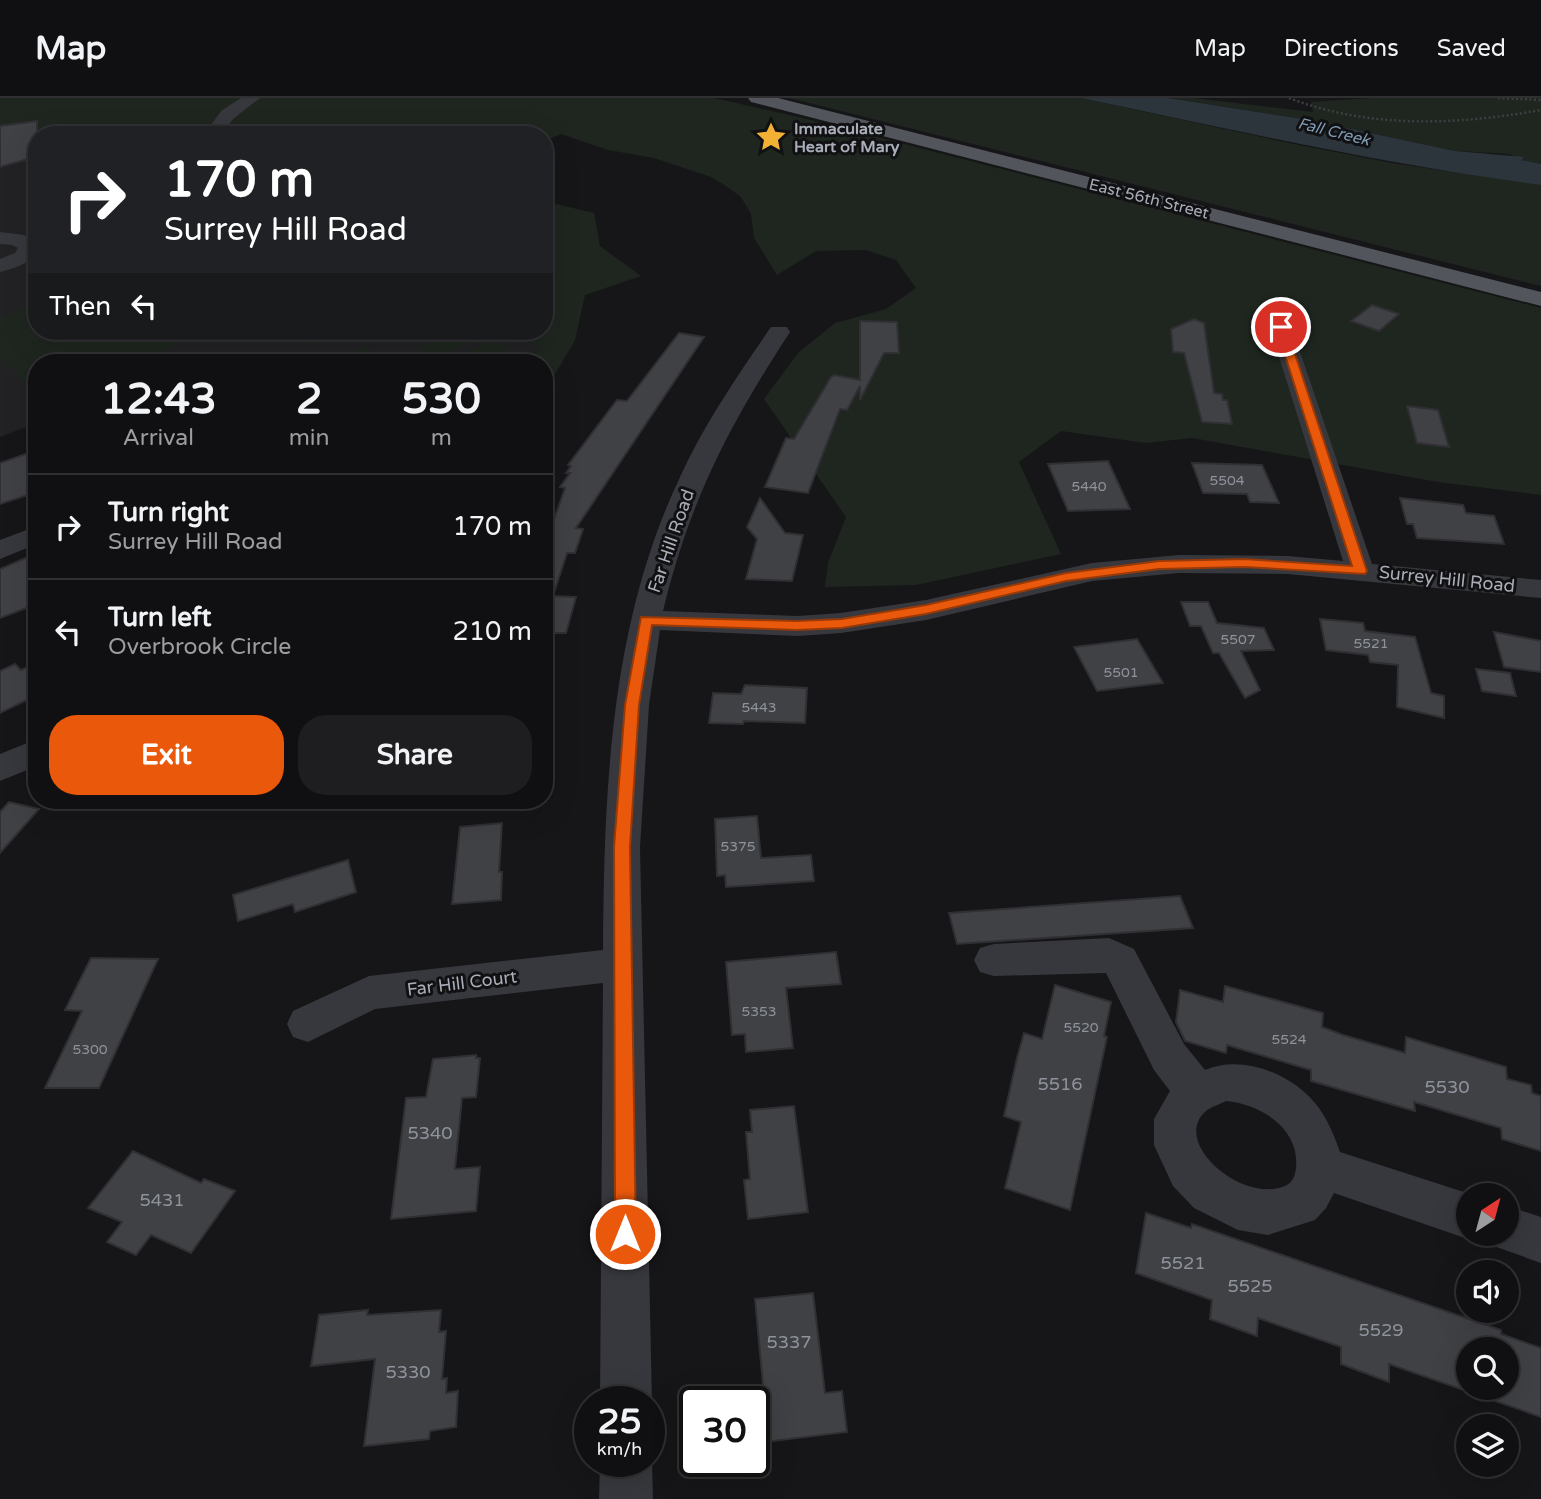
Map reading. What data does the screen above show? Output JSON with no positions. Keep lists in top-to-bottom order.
{
  "streets": {
    "main road": ["East 56th Street"],
    "street": ["Far Hill Road", "Surrey Hill Road", "Far Hill Court"]
  },
  "crossings": [
    ["Far Hill Road", "Surrey Hill Road"],
    ["Far Hill Road", "Far Hill Court"]
  ],
  "water": ["Fall Creek"],
  "places": {
    "place": ["Immaculate Heart of Mary"]
  },
  "house_numbers": [
    "5504",
    "5440",
    "5507",
    "5521",
    "5501",
    "5443",
    "5375",
    "5353",
    "5520",
    "5524",
    "5300",
    "5516",
    "5530",
    "5340",
    "5431",
    "5521",
    "5525",
    "5529",
    "5337",
    "5330"
  ],
  "north": "top right",
  "page": {
    "header": "Map",
    "nav": ["Map", "Directions", "Saved"],
    "turn": ["170 m", "Surrey Hill Road"],
    "then": "Then",
    "eta": [
      "12:43",
      "Arrival",
      "2",
      "min",
      "530",
      "m"
    ],
    "list": [
      {
        "name": "Turn right",
        "note": "Surrey Hill Road",
        "value": "170 m"
      },
      {
        "name": "Turn left",
        "note": "Overbrook Circle",
        "value": "210 m"
      }
    ],
    "buttons": ["Exit", "Share"],
    "speed": "25 km/h",
    "limit": "30"
  }
}
